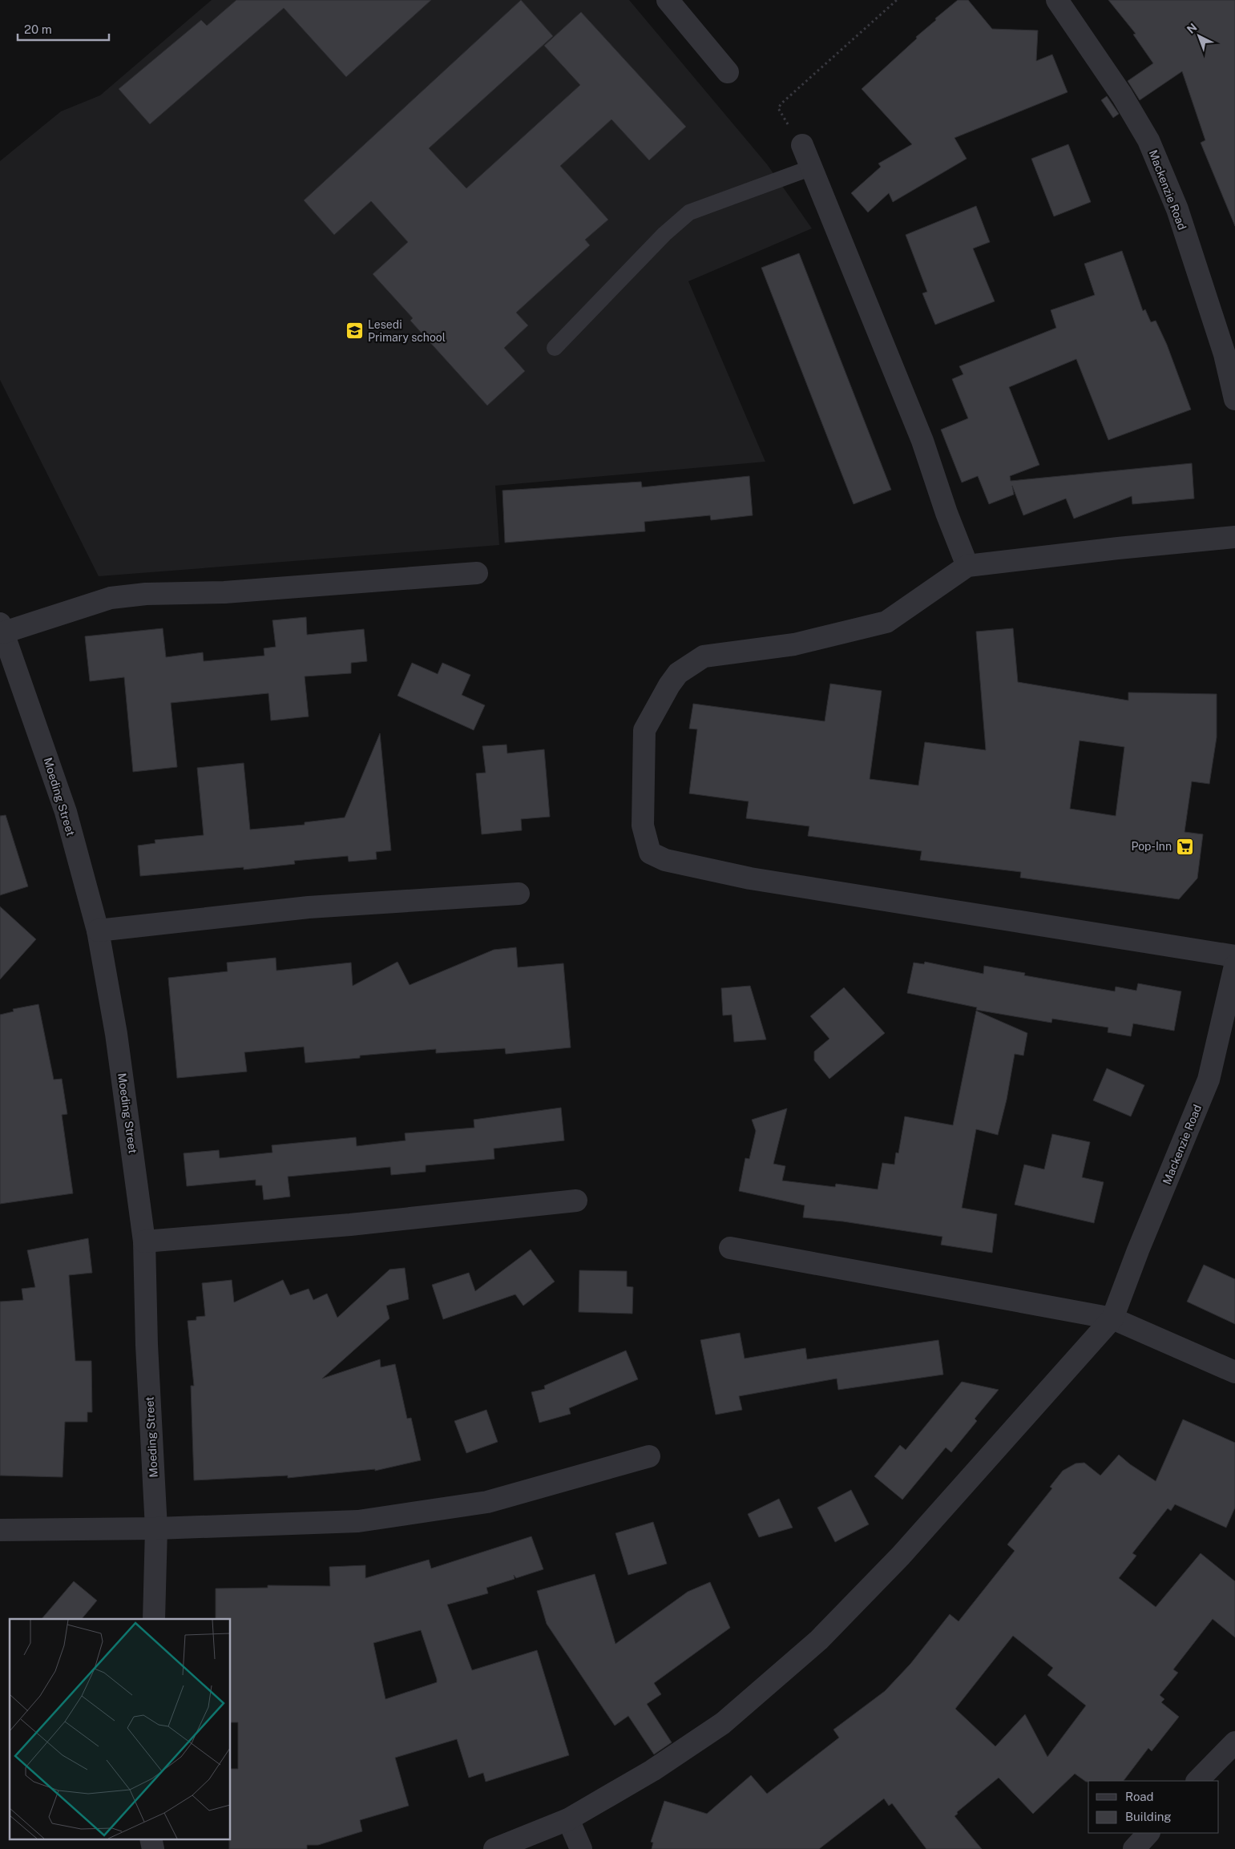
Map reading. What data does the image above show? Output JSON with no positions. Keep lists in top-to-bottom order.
{
  "streets": {
    "street": ["Mackenzie Road", "Moeding Street"]
  },
  "places": {
    "school or university": ["Lesedi Primary school"],
    "supermarket": ["Pop-Inn"]
  },
  "legend": ["Road", "Building"],
  "scale_bar": "20 m",
  "north": "top left"
}
